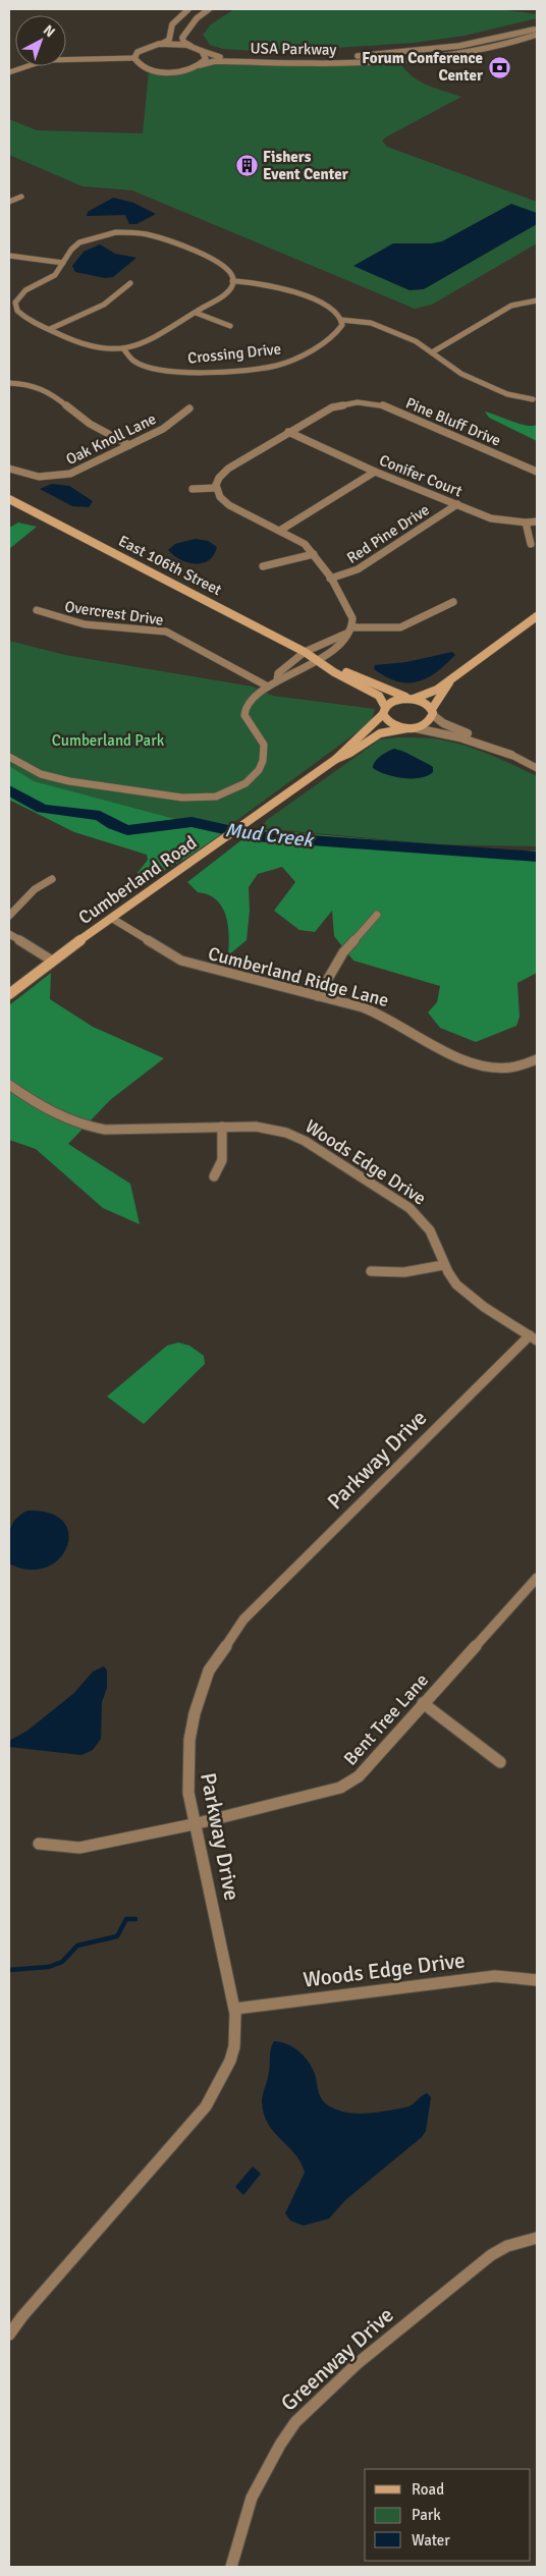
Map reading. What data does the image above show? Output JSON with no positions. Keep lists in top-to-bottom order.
{
  "streets": {
    "main road": ["East 106th Street", "Cumberland Road"],
    "street": [
      "USA Parkway",
      "Crossing Drive",
      "Pine Bluff Drive",
      "Oak Knoll Lane",
      "Conifer Court",
      "Red Pine Drive",
      "Overcrest Drive",
      "Cumberland Ridge Lane",
      "Woods Edge Drive",
      "Parkway Drive",
      "Bent Tree Lane",
      "Greenway Drive"
    ]
  },
  "crossings": [
    ["Pine Bluff Drive", "Conifer Court"],
    ["Conifer Court", "Red Pine Drive"],
    ["East 106th Street", "Cumberland Road"],
    ["Cumberland Road", "Cumberland Ridge Lane"],
    ["Woods Edge Drive", "Parkway Drive"],
    ["Parkway Drive", "Bent Tree Lane"]
  ],
  "water": ["Mud Creek"],
  "parks": ["Cumberland Park"],
  "places": {
    "bank": ["Forum Conference Center"],
    "building": ["Fishers Event Center"]
  },
  "legend": ["Road", "Park", "Water"],
  "north": "top right"
}
